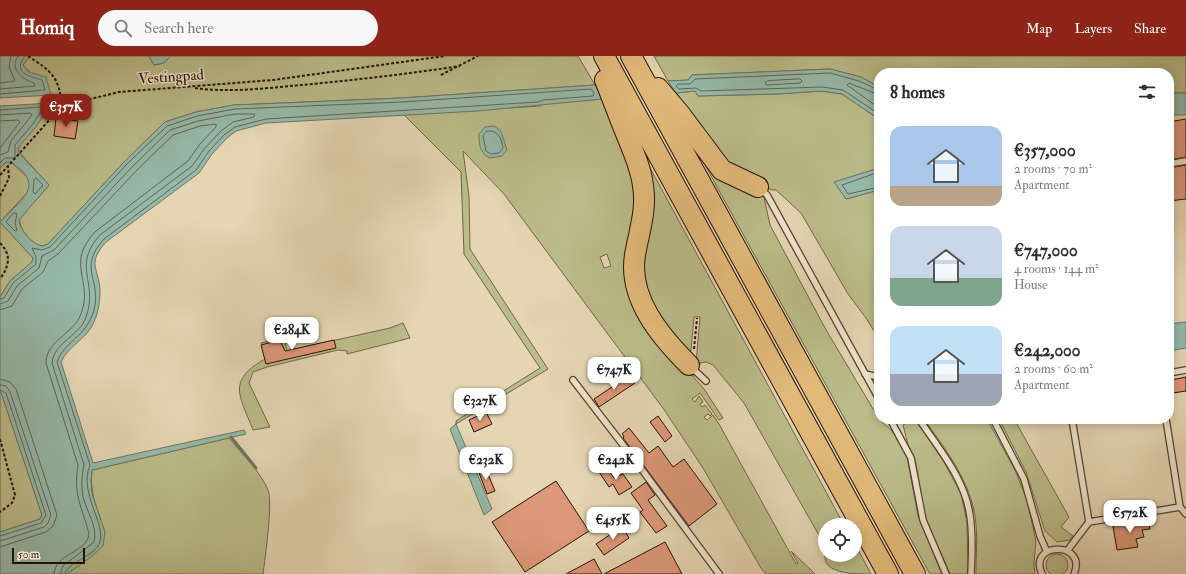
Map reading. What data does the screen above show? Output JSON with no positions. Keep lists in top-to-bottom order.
{
  "streets": {
    "path": ["Vestingpad"]
  },
  "scale_bar": "50 m",
  "page": {
    "header": "Homiq",
    "search": "Search here",
    "nav": ["Map", "Layers", "Share"],
    "heading": "8 homes",
    "price": [
      "€357K",
      "€284K",
      "€747K",
      "€327K",
      "€232K",
      "€242K",
      "€572K",
      "€455K"
    ],
    "list": [
      {
        "name": "€357,000",
        "note": "2 rooms · 70 m² · Apartment"
      },
      {
        "name": "€747,000",
        "note": "4 rooms · 144 m² · House"
      },
      {
        "name": "€242,000",
        "note": "2 rooms · 60 m² · Apartment"
      }
    ],
    "scale": "50 m"
  }
}
